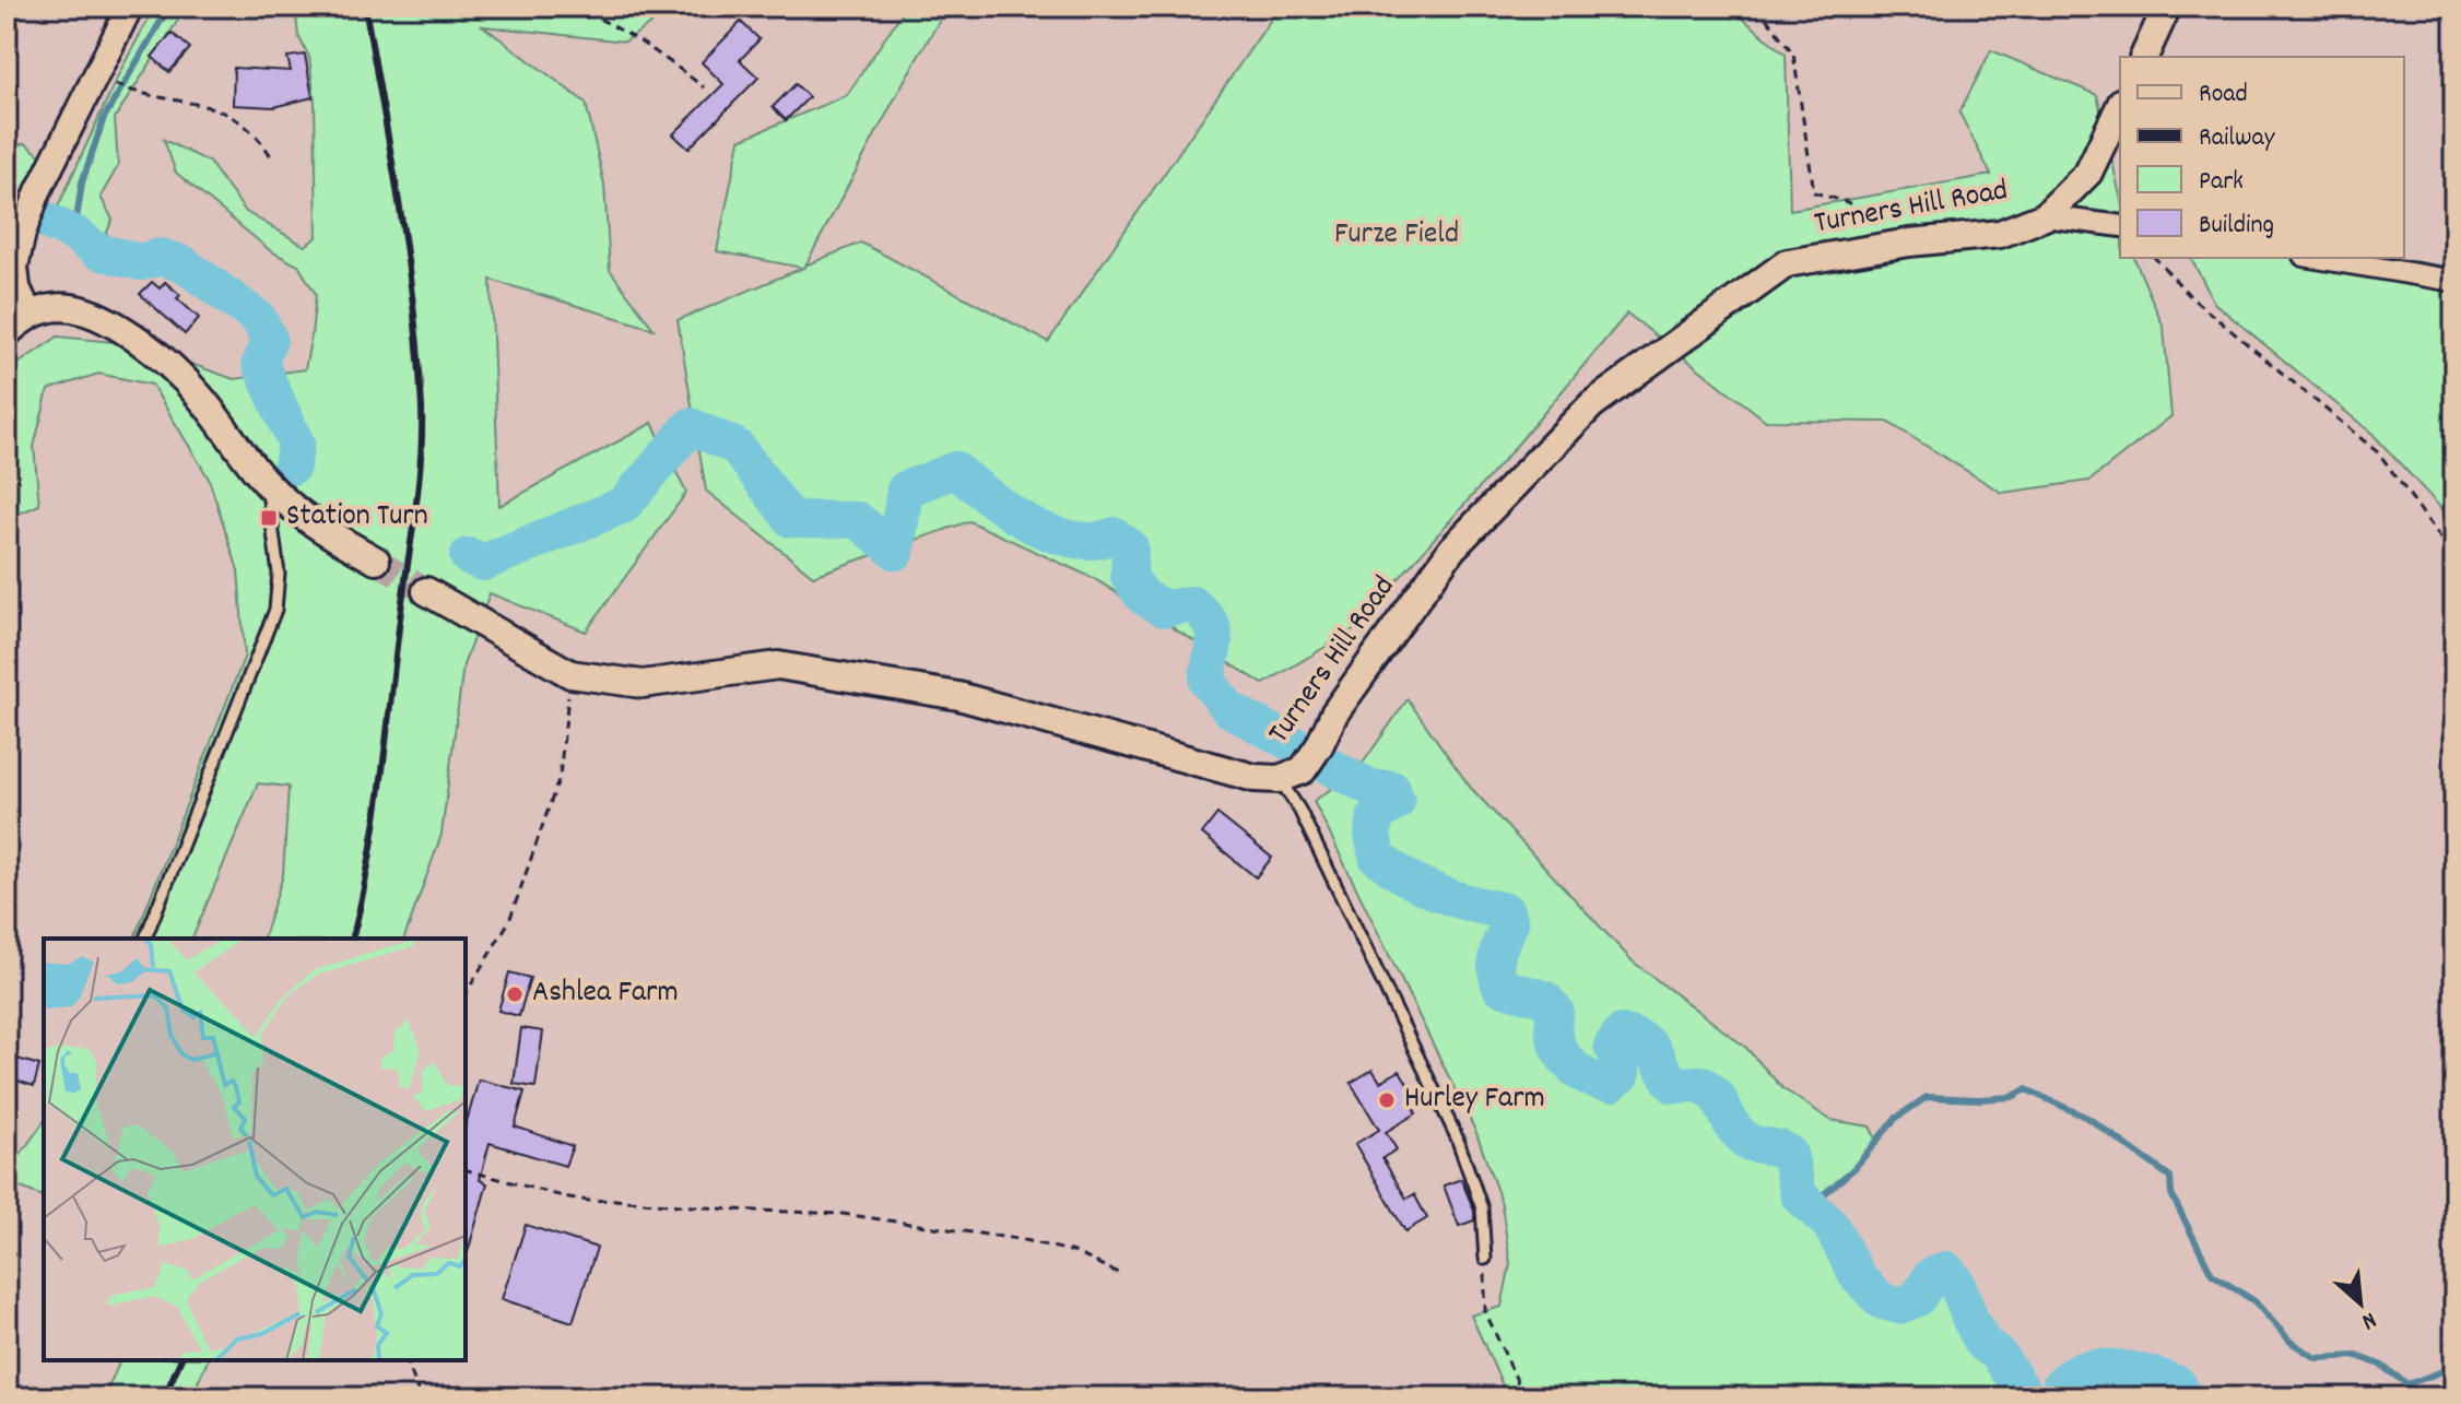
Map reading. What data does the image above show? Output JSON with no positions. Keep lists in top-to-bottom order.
{
  "streets": {
    "main road": ["Turners Hill Road"]
  },
  "parks": ["Furze Field"],
  "places": {
    "transit": ["Station Turn"],
    "other": ["Ashlea Farm", "Hurley Farm"]
  },
  "legend": [
    "Road",
    "Railway",
    "Park",
    "Building"
  ],
  "north": "bottom right"
}
